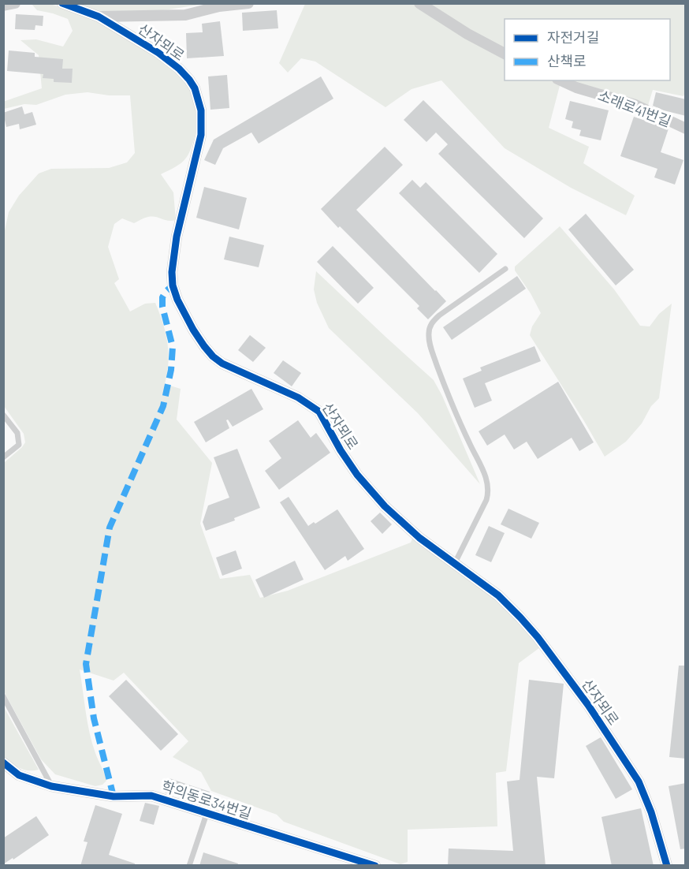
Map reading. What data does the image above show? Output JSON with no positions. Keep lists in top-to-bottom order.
{
  "streets": {
    "street": ["산자뫼로", "소래로41번길", "학의동로34번길"]
  },
  "legend": ["자전거길", "산책로"]
}
